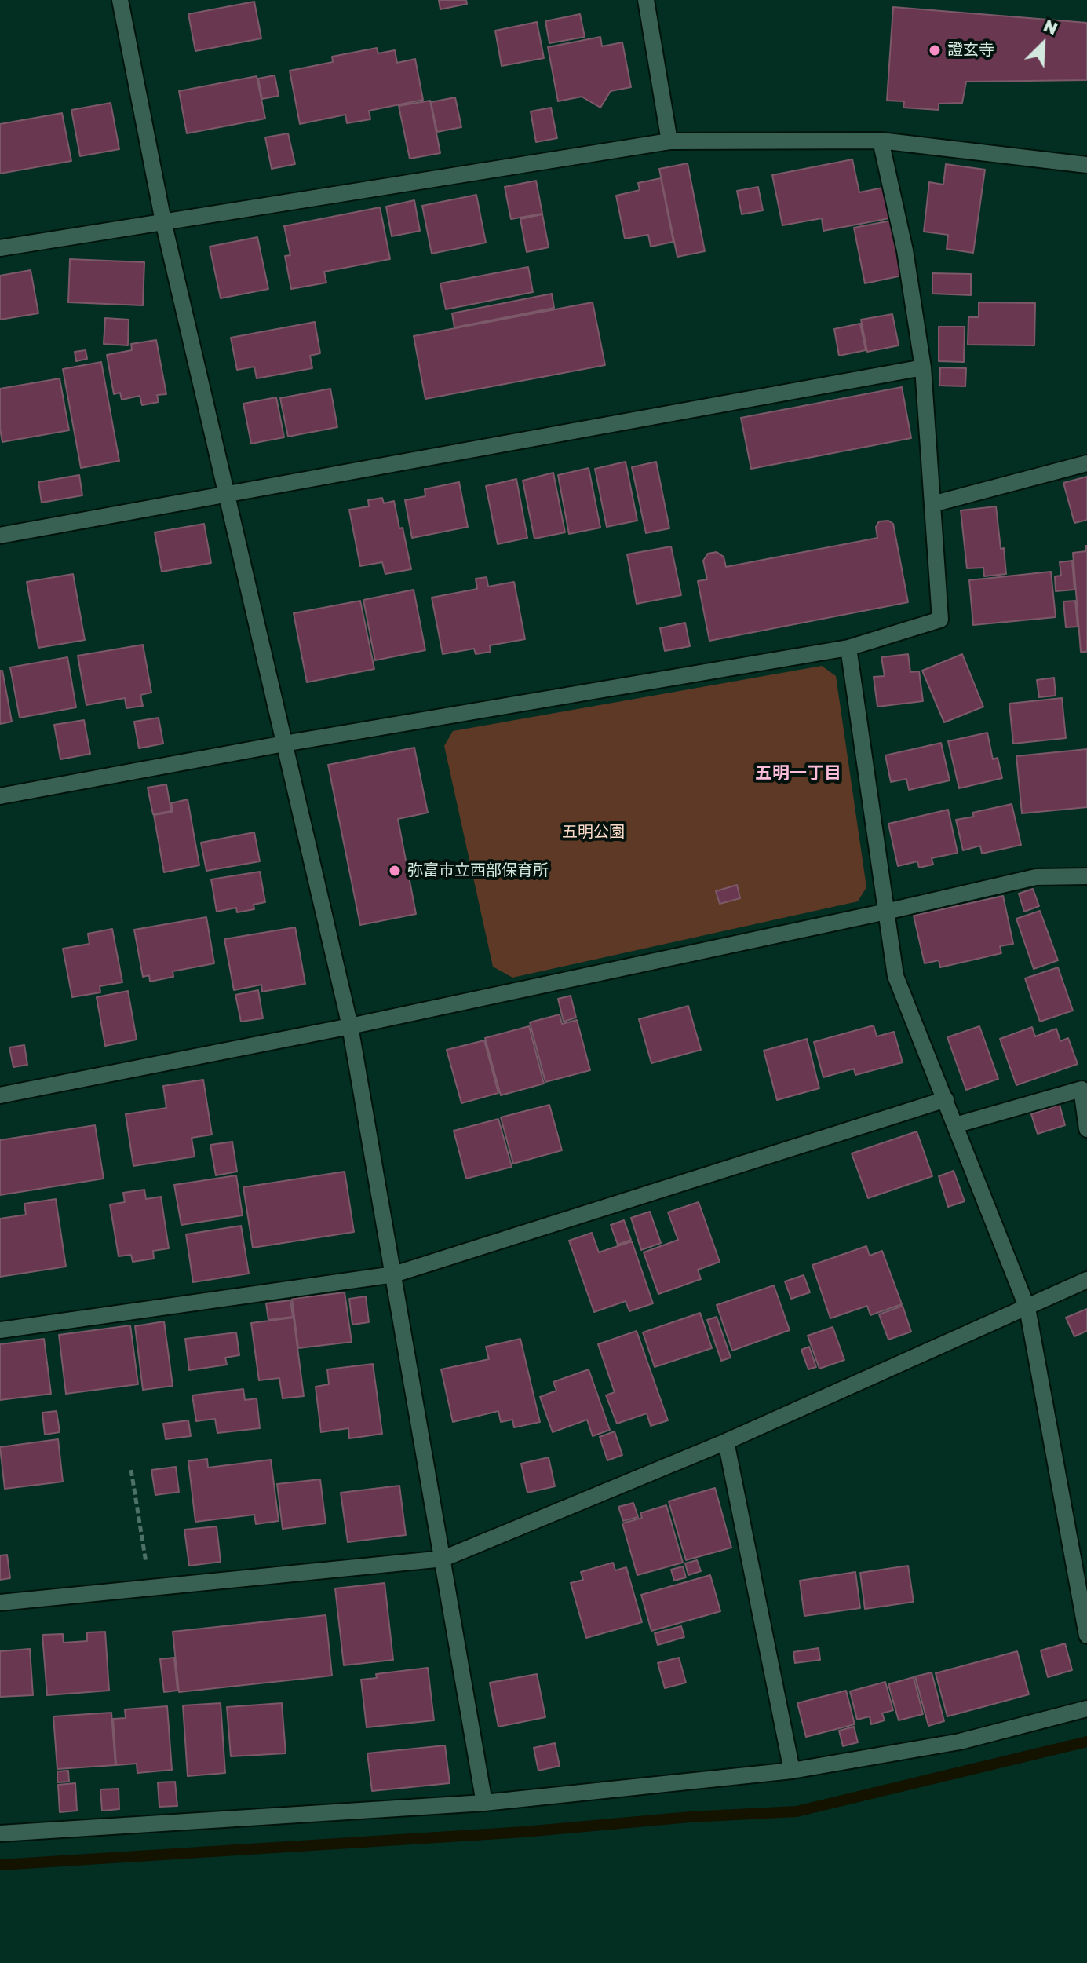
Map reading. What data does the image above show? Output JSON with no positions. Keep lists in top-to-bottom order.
{
  "districts": ["五明一丁目"],
  "parks": ["五明公園"],
  "places": ["證玄寺", "弥富市立西部保育所"],
  "north": "top right"
}
